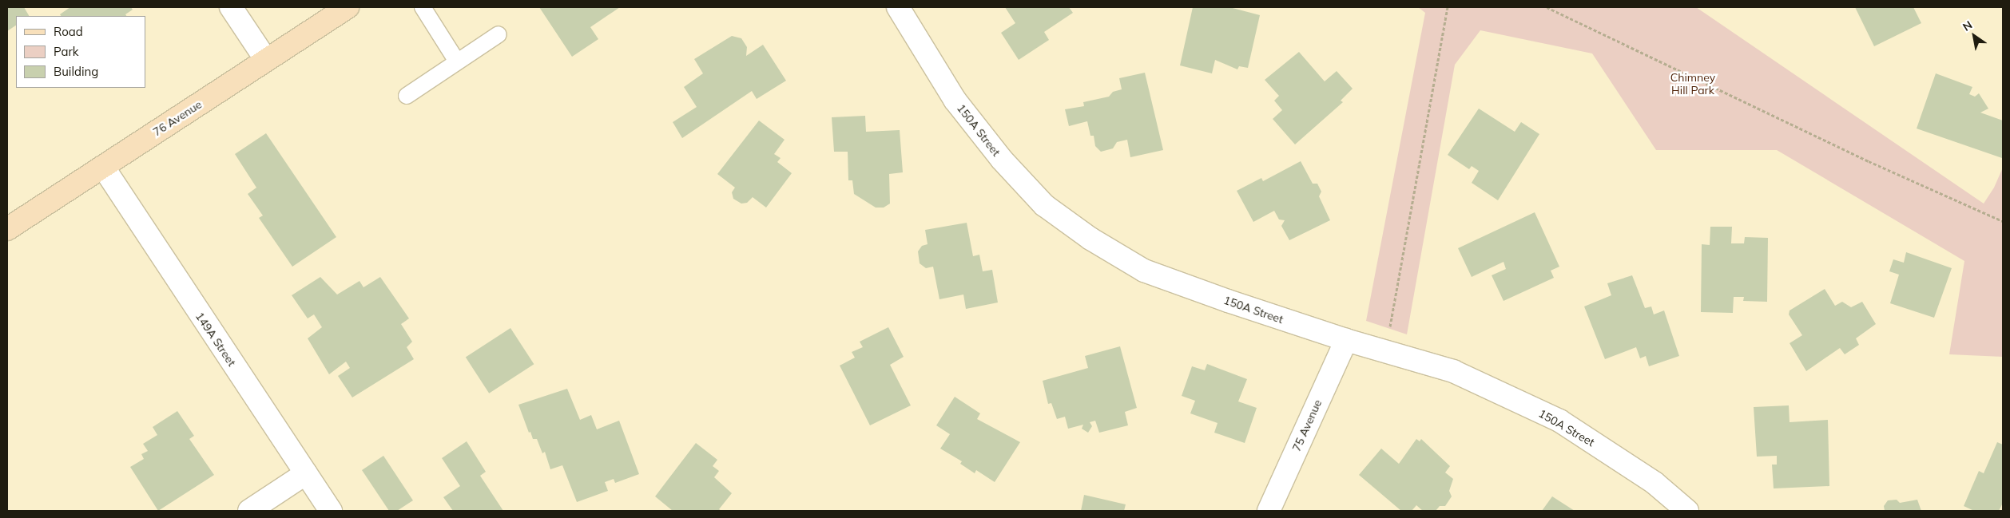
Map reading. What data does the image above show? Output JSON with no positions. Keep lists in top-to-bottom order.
{
  "streets": {
    "street": [
      "76 Avenue",
      "150A Street",
      "149A Street",
      "75 Avenue"
    ]
  },
  "crossings": [
    ["76 Avenue", "149A Street"],
    ["150A Street", "75 Avenue"]
  ],
  "parks": ["Chimney Hill Park"],
  "legend": ["Road", "Park", "Building"],
  "north": "top left"
}
